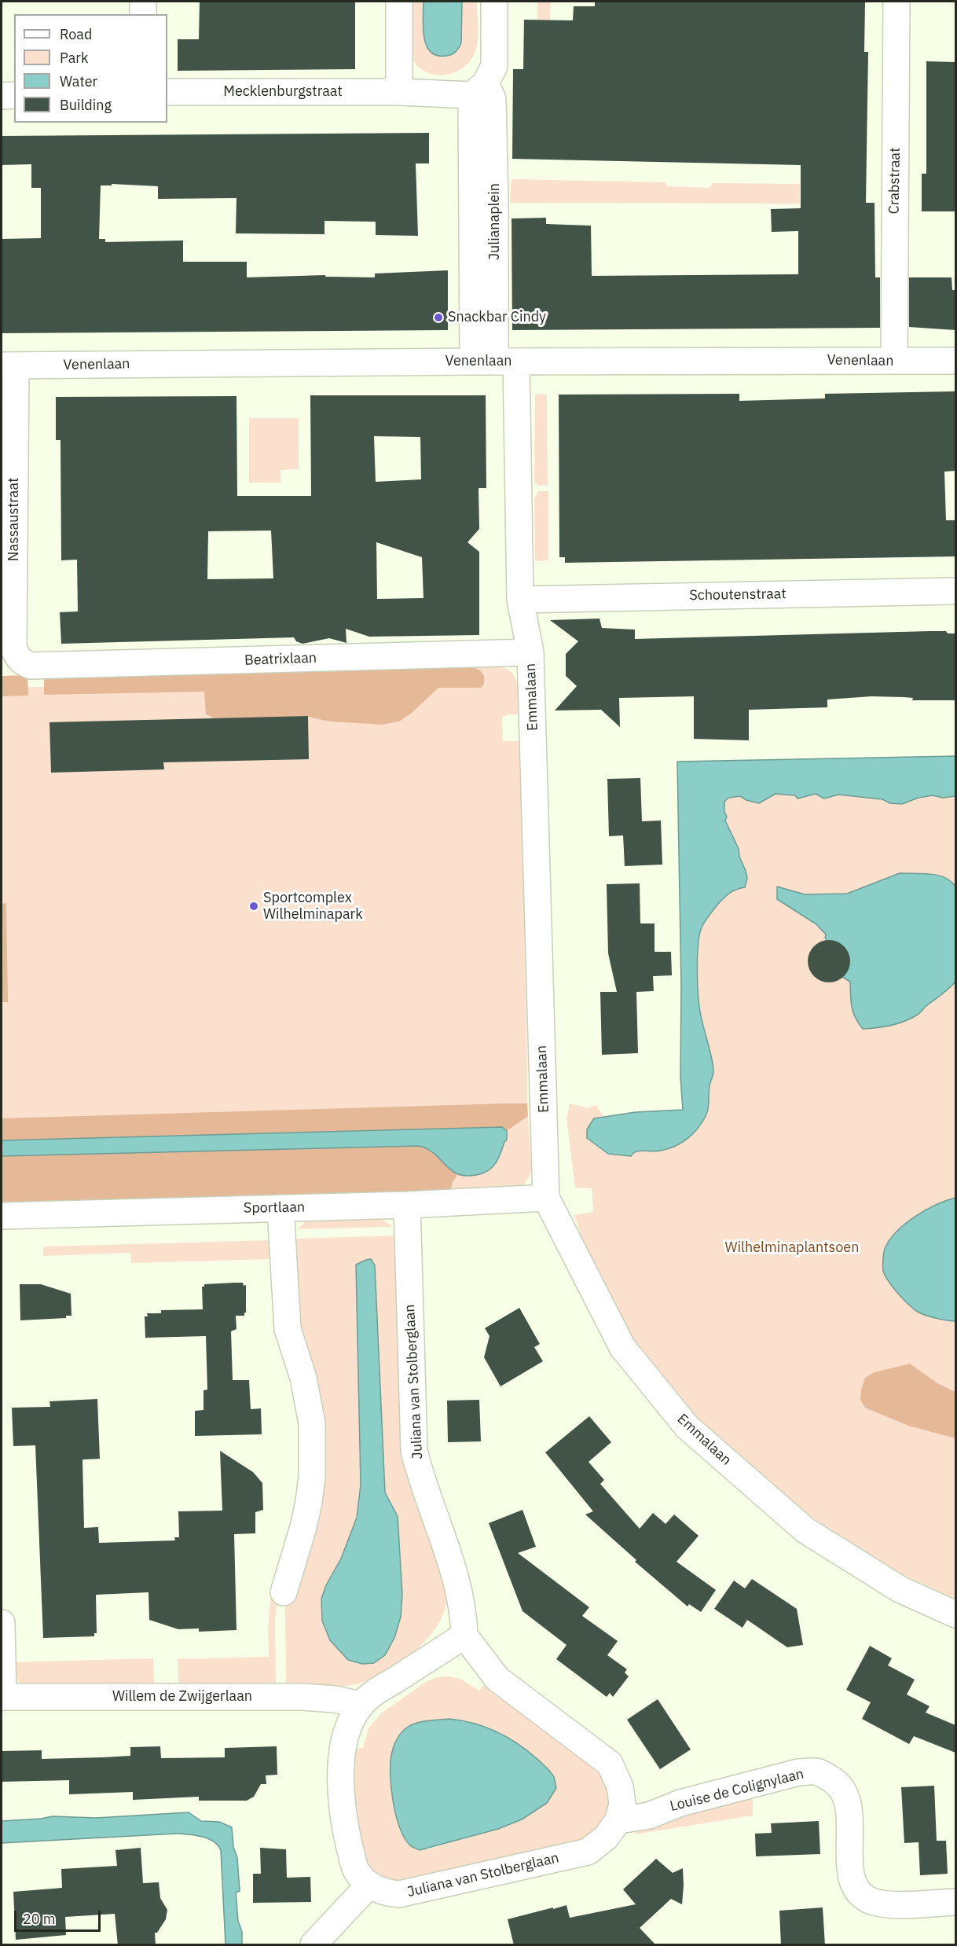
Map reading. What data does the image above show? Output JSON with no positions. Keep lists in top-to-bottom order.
{
  "streets": {
    "street": [
      "Mecklenburgstraat",
      "Crabstraat",
      "Julianaplein",
      "Venenlaan",
      "Nassaustraat",
      "Schoutenstraat",
      "Beatrixlaan",
      "Emmalaan",
      "Sportlaan",
      "Juliana van Stolberglaan",
      "Willem de Zwijgerlaan",
      "Louise de Colignylaan"
    ]
  },
  "crossings": [
    ["Crabstraat", "Venenlaan"],
    ["Julianaplein", "Venenlaan"],
    ["Julianaplein", "Emmalaan"],
    ["Venenlaan", "Nassaustraat"],
    ["Venenlaan", "Emmalaan"],
    ["Nassaustraat", "Beatrixlaan"],
    ["Schoutenstraat", "Emmalaan"],
    ["Beatrixlaan", "Emmalaan"],
    ["Emmalaan", "Sportlaan"],
    ["Sportlaan", "Juliana van Stolberglaan"],
    ["Juliana van Stolberglaan", "Louise de Colignylaan"]
  ],
  "parks": ["Wilhelminaplantsoen"],
  "places": ["Snackbar Cindy", "Sportcomplex Wilhelminapark"],
  "legend": [
    "Road",
    "Park",
    "Water",
    "Building"
  ],
  "scale_bar": "20 m"
}
